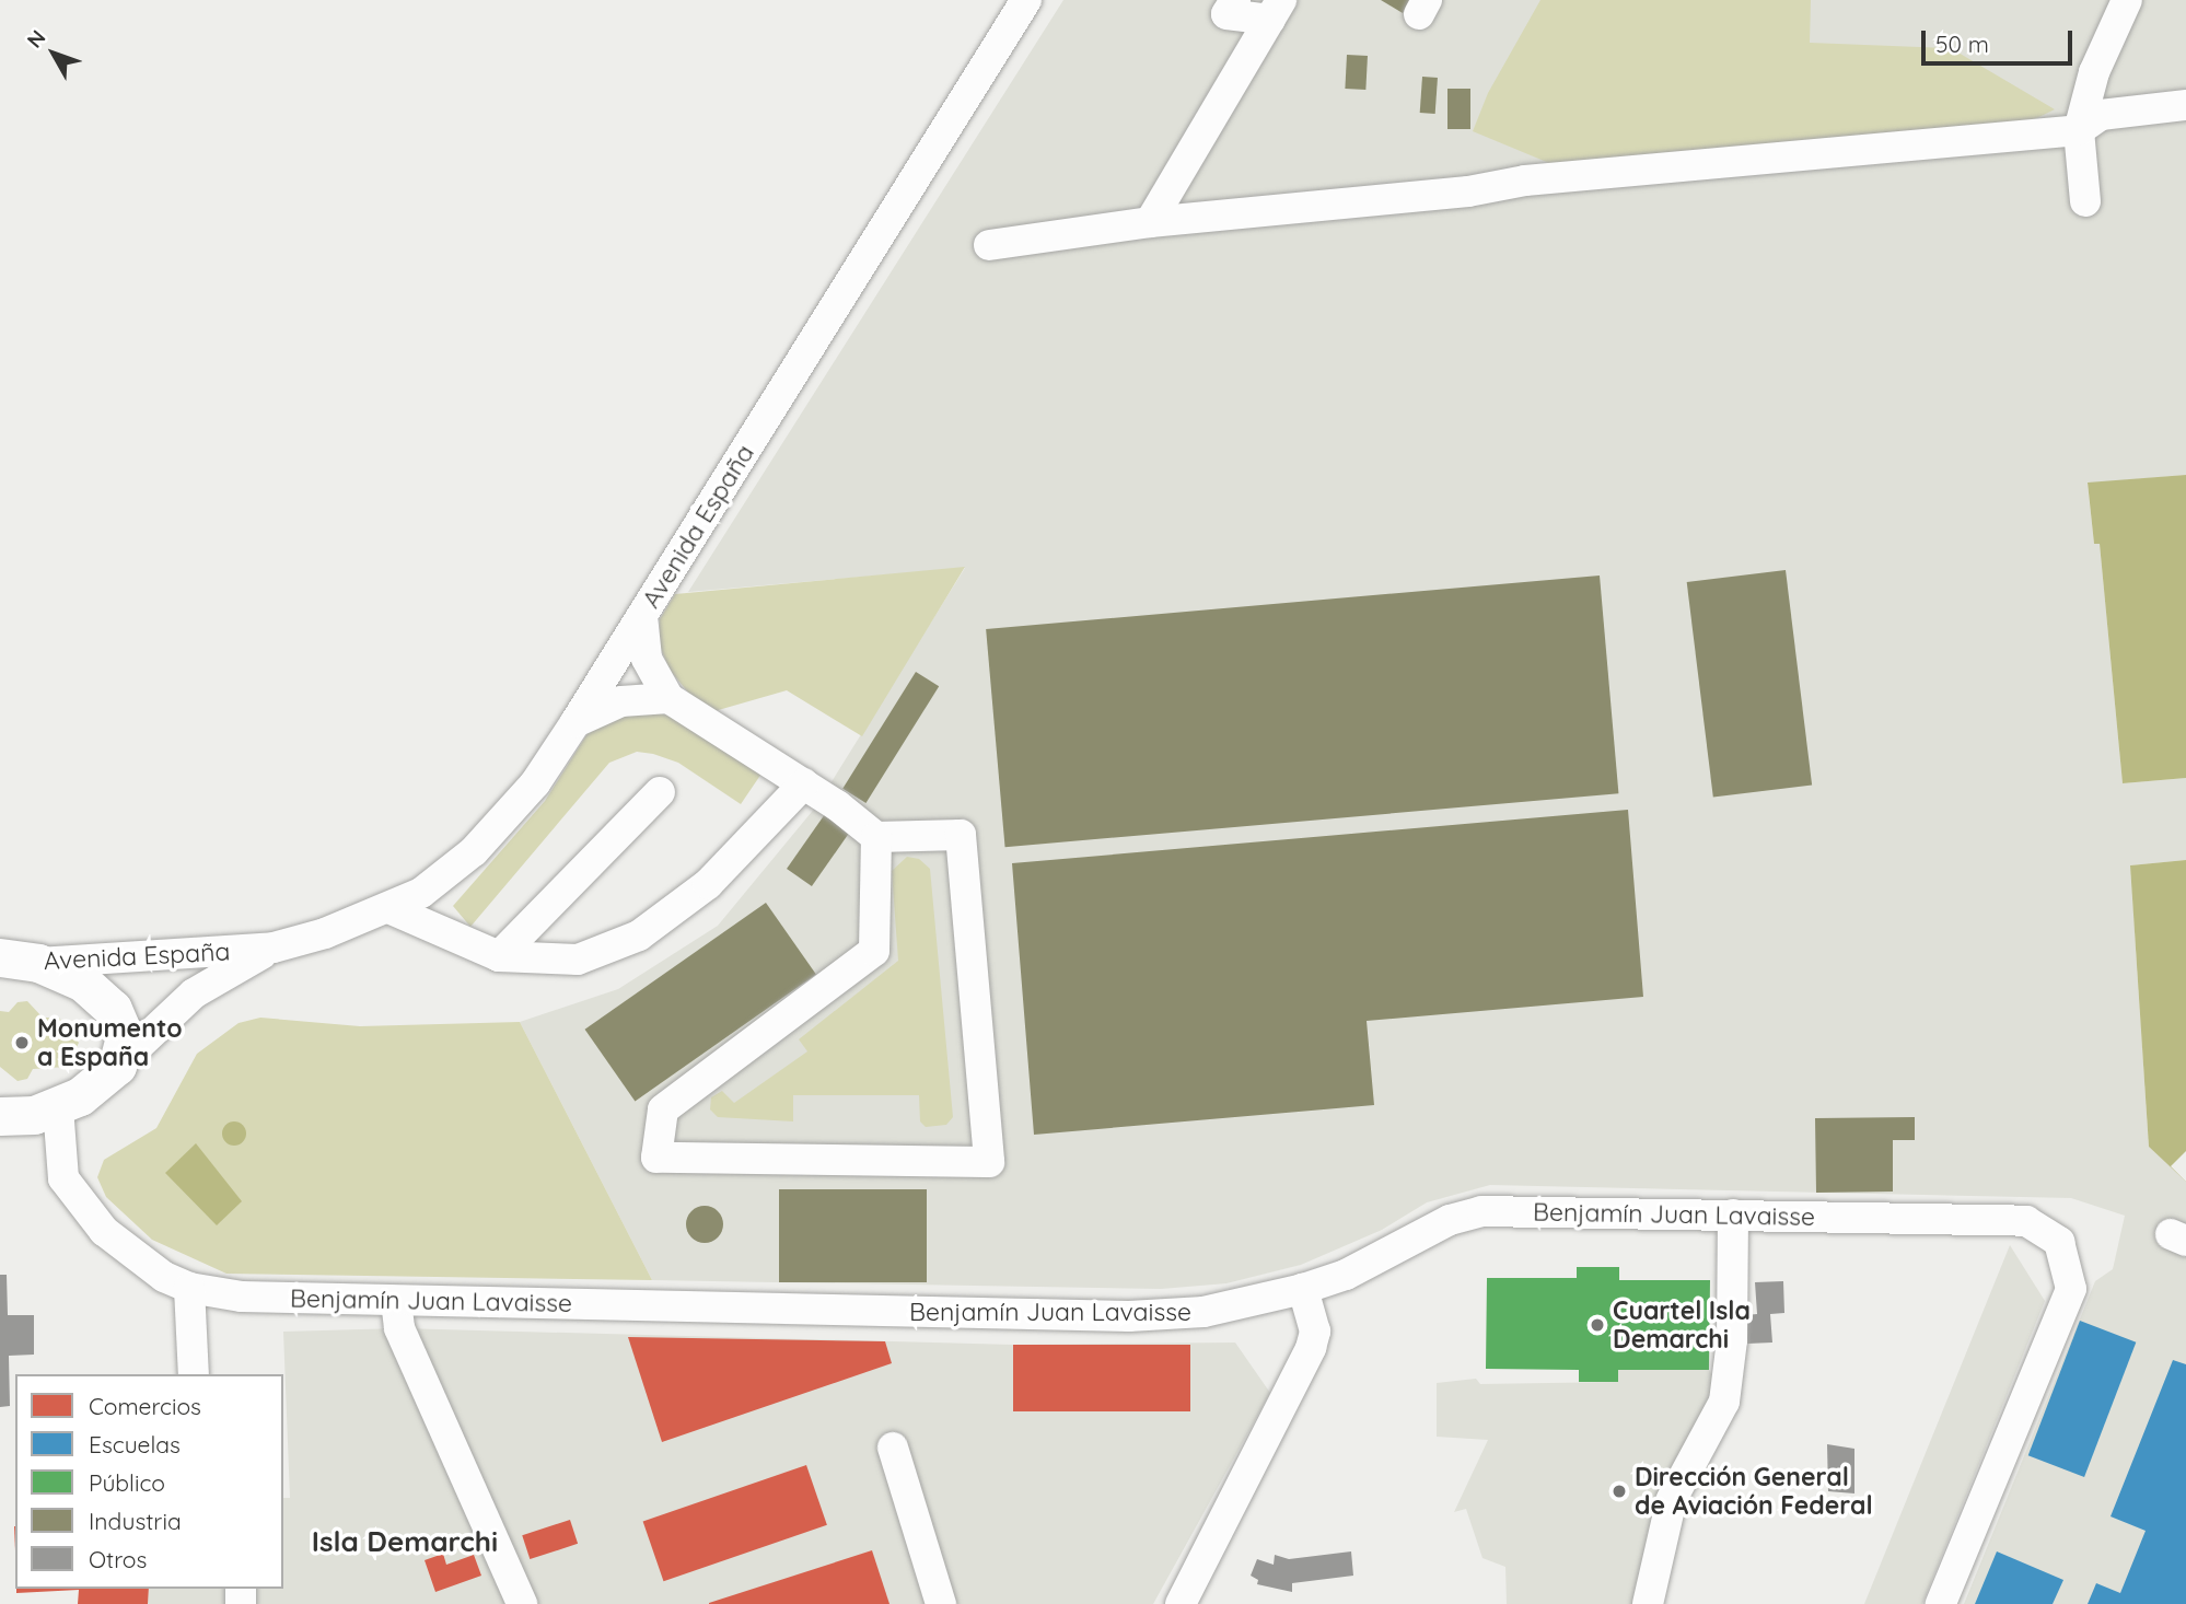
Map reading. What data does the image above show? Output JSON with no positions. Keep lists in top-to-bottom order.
{
  "streets": {
    "main road": ["Avenida España"],
    "street": ["Benjamín Juan Lavaisse"]
  },
  "crossings": [
    ["Avenida España", "Benjamín Juan Lavaisse"]
  ],
  "districts": ["Isla Demarchi"],
  "places": ["Monumento a España", "Cuartel Isla Demarchi", "Dirección General de Aviación Federal"],
  "legend": [
    "Comercios",
    "Escuelas",
    "Público",
    "Industria",
    "Otros"
  ],
  "scale_bar": "50 m",
  "north": "top left"
}
